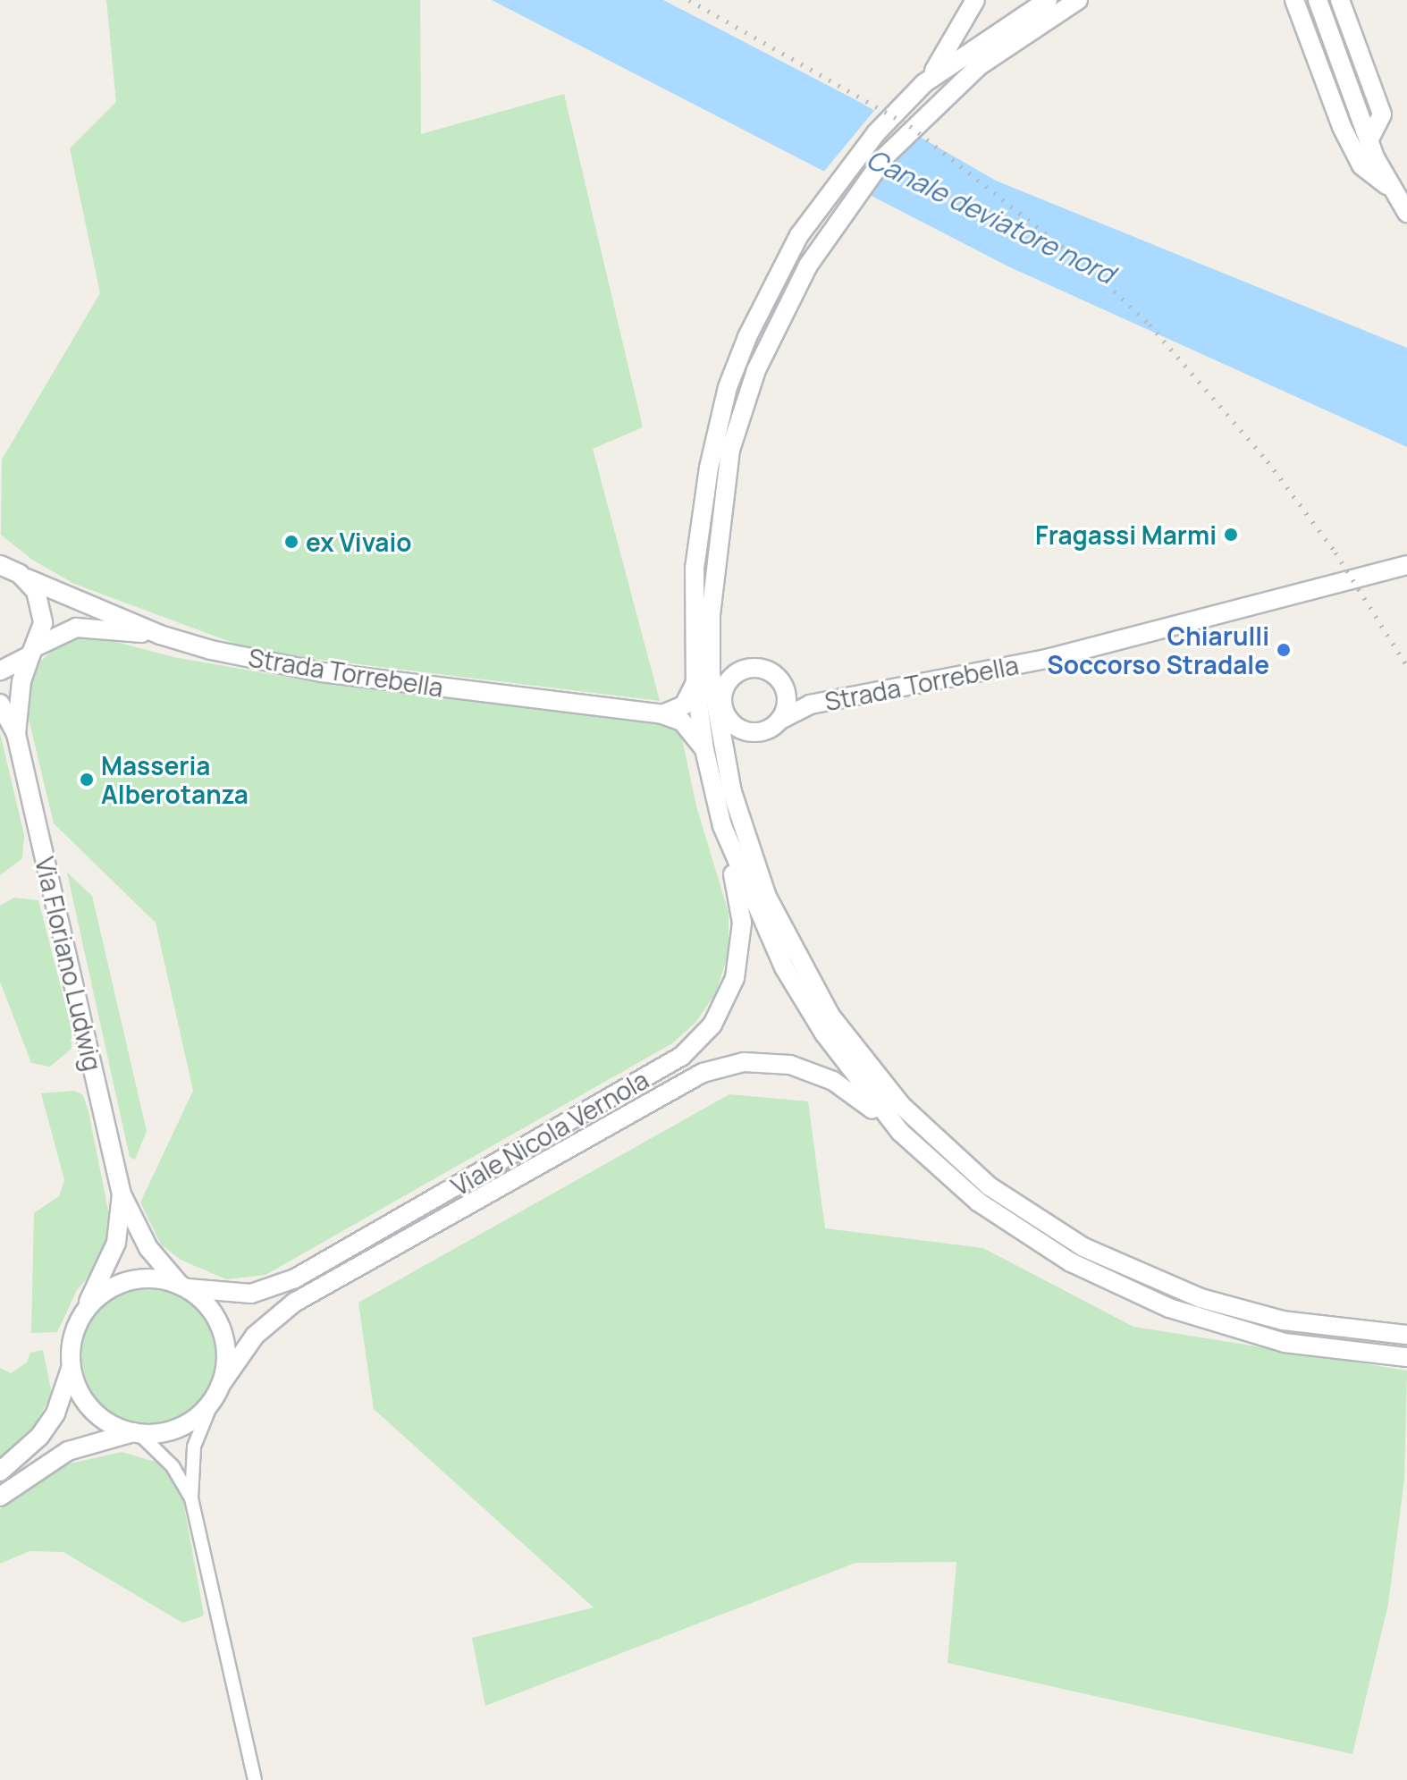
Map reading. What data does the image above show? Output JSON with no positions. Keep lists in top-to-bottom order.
{
  "streets": {
    "main road": ["Strada Torrebella", "Via Floriano Ludwig", "Viale Nicola Vernola"]
  },
  "water": ["Canale deviatore nord"],
  "places": [
    "Fragassi Marmi",
    "ex Vivaio",
    "Chiarulli Soccorso Stradale",
    "Masseria Alberotanza"
  ]
}
